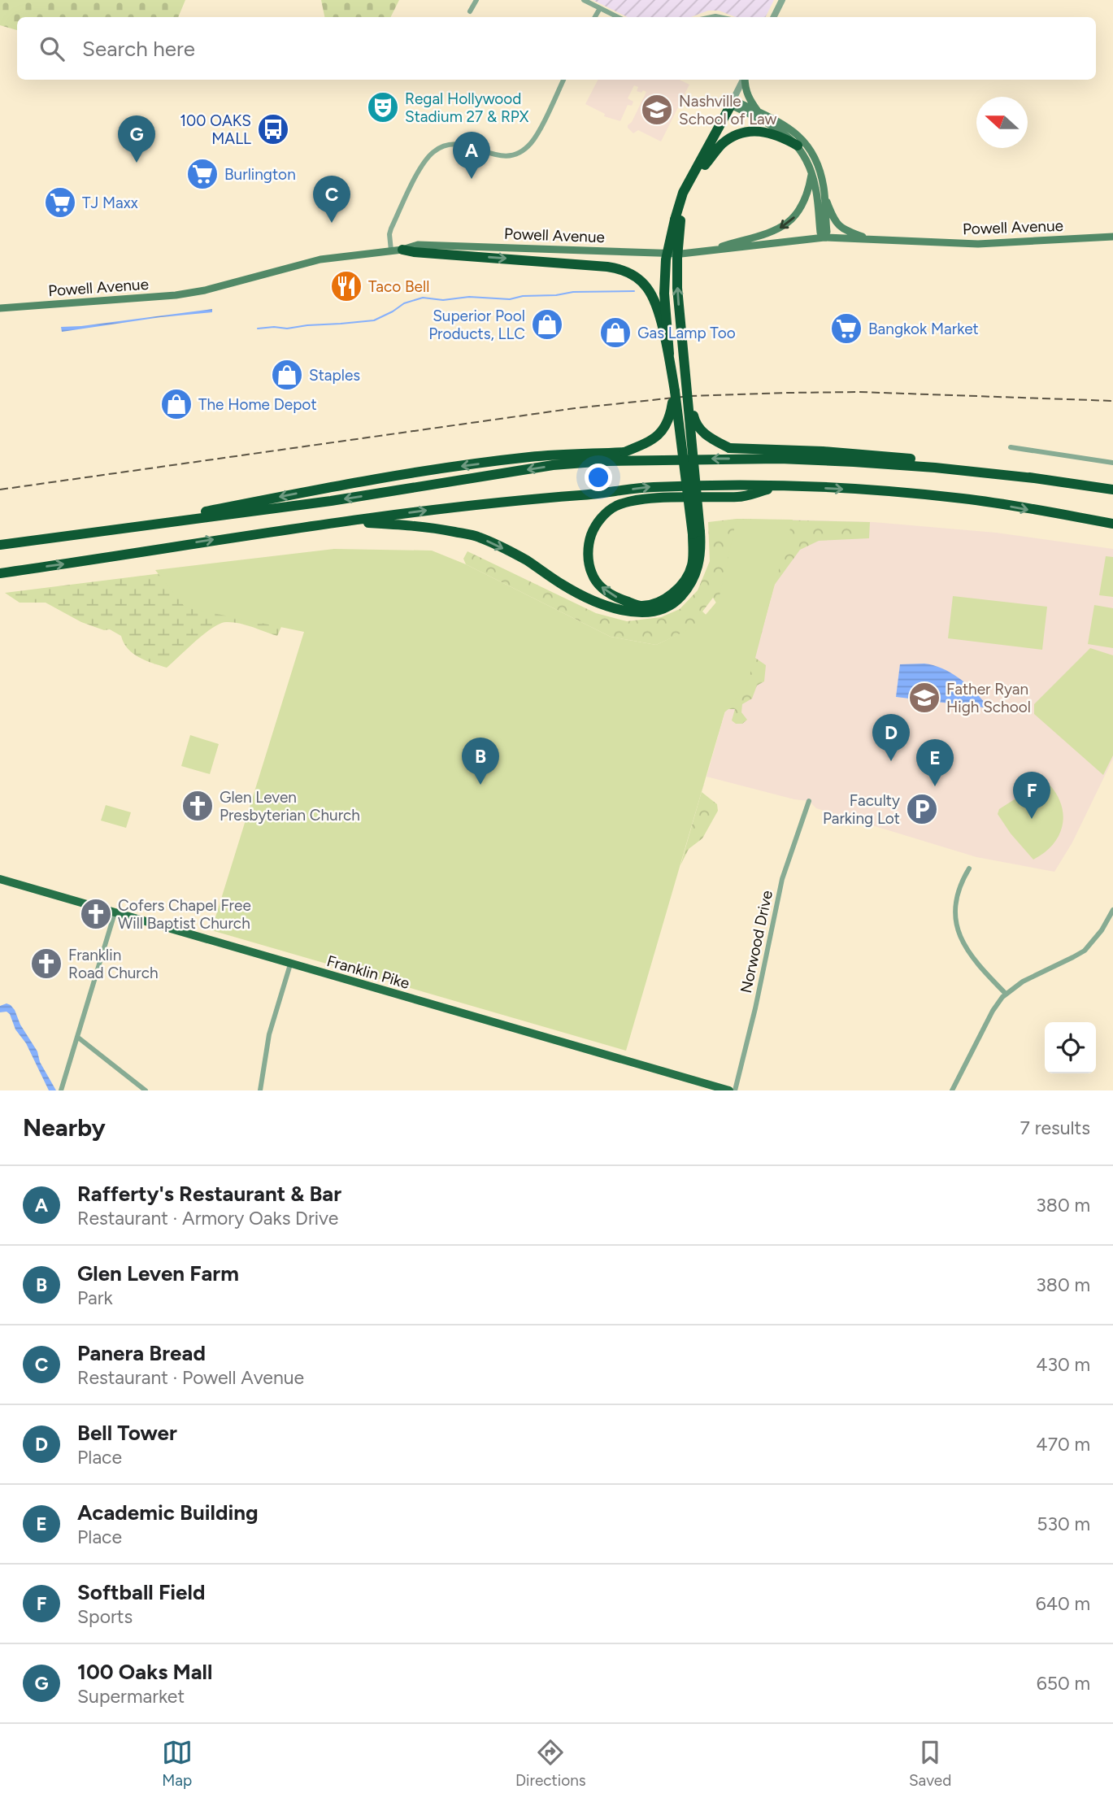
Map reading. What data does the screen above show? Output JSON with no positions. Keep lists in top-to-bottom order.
{
  "streets": {
    "main road": ["Powell Avenue", "Franklin Pike"],
    "street": ["Norwood Drive"]
  },
  "places": {
    "theatre": ["Regal Hollywood Stadium 27 & RPX"],
    "school or university": ["Nashville School of Law", "Father Ryan High School"],
    "bus stop": ["100 OAKS MALL"],
    "supermarket": ["Burlington", "TJ Maxx", "Bangkok Market"],
    "restaurant": ["Taco Bell"],
    "shop": [
      "Superior Pool Products, LLC",
      "Gas Lamp Too",
      "Staples",
      "The Home Depot"
    ],
    "church": ["Glen Leven Presbyterian Church", "Cofers Chapel Free Will Baptist Church", "Franklin Road Church"],
    "parking": ["Faculty Parking Lot"]
  },
  "north": "left",
  "page": {
    "search": "Search here",
    "pins": [
      "G",
      "A",
      "C",
      "D",
      "B",
      "E",
      "F"
    ],
    "heading": ["Nearby", "7 results"],
    "list": [
      {
        "mark": "A",
        "name": "Rafferty's Restaurant & Bar",
        "note": "Restaurant · Armory Oaks Drive",
        "value": "380 m"
      },
      {
        "mark": "B",
        "name": "Glen Leven Farm",
        "note": "Park",
        "value": "380 m"
      },
      {
        "mark": "C",
        "name": "Panera Bread",
        "note": "Restaurant · Powell Avenue",
        "value": "430 m"
      },
      {
        "mark": "D",
        "name": "Bell Tower",
        "note": "Place",
        "value": "470 m"
      },
      {
        "mark": "E",
        "name": "Academic Building",
        "note": "Place",
        "value": "530 m"
      },
      {
        "mark": "F",
        "name": "Softball Field",
        "note": "Sports",
        "value": "640 m"
      },
      {
        "mark": "G",
        "name": "100 Oaks Mall",
        "note": "Supermarket",
        "value": "650 m"
      }
    ],
    "nav": ["Map", "Directions", "Saved"]
  }
}
